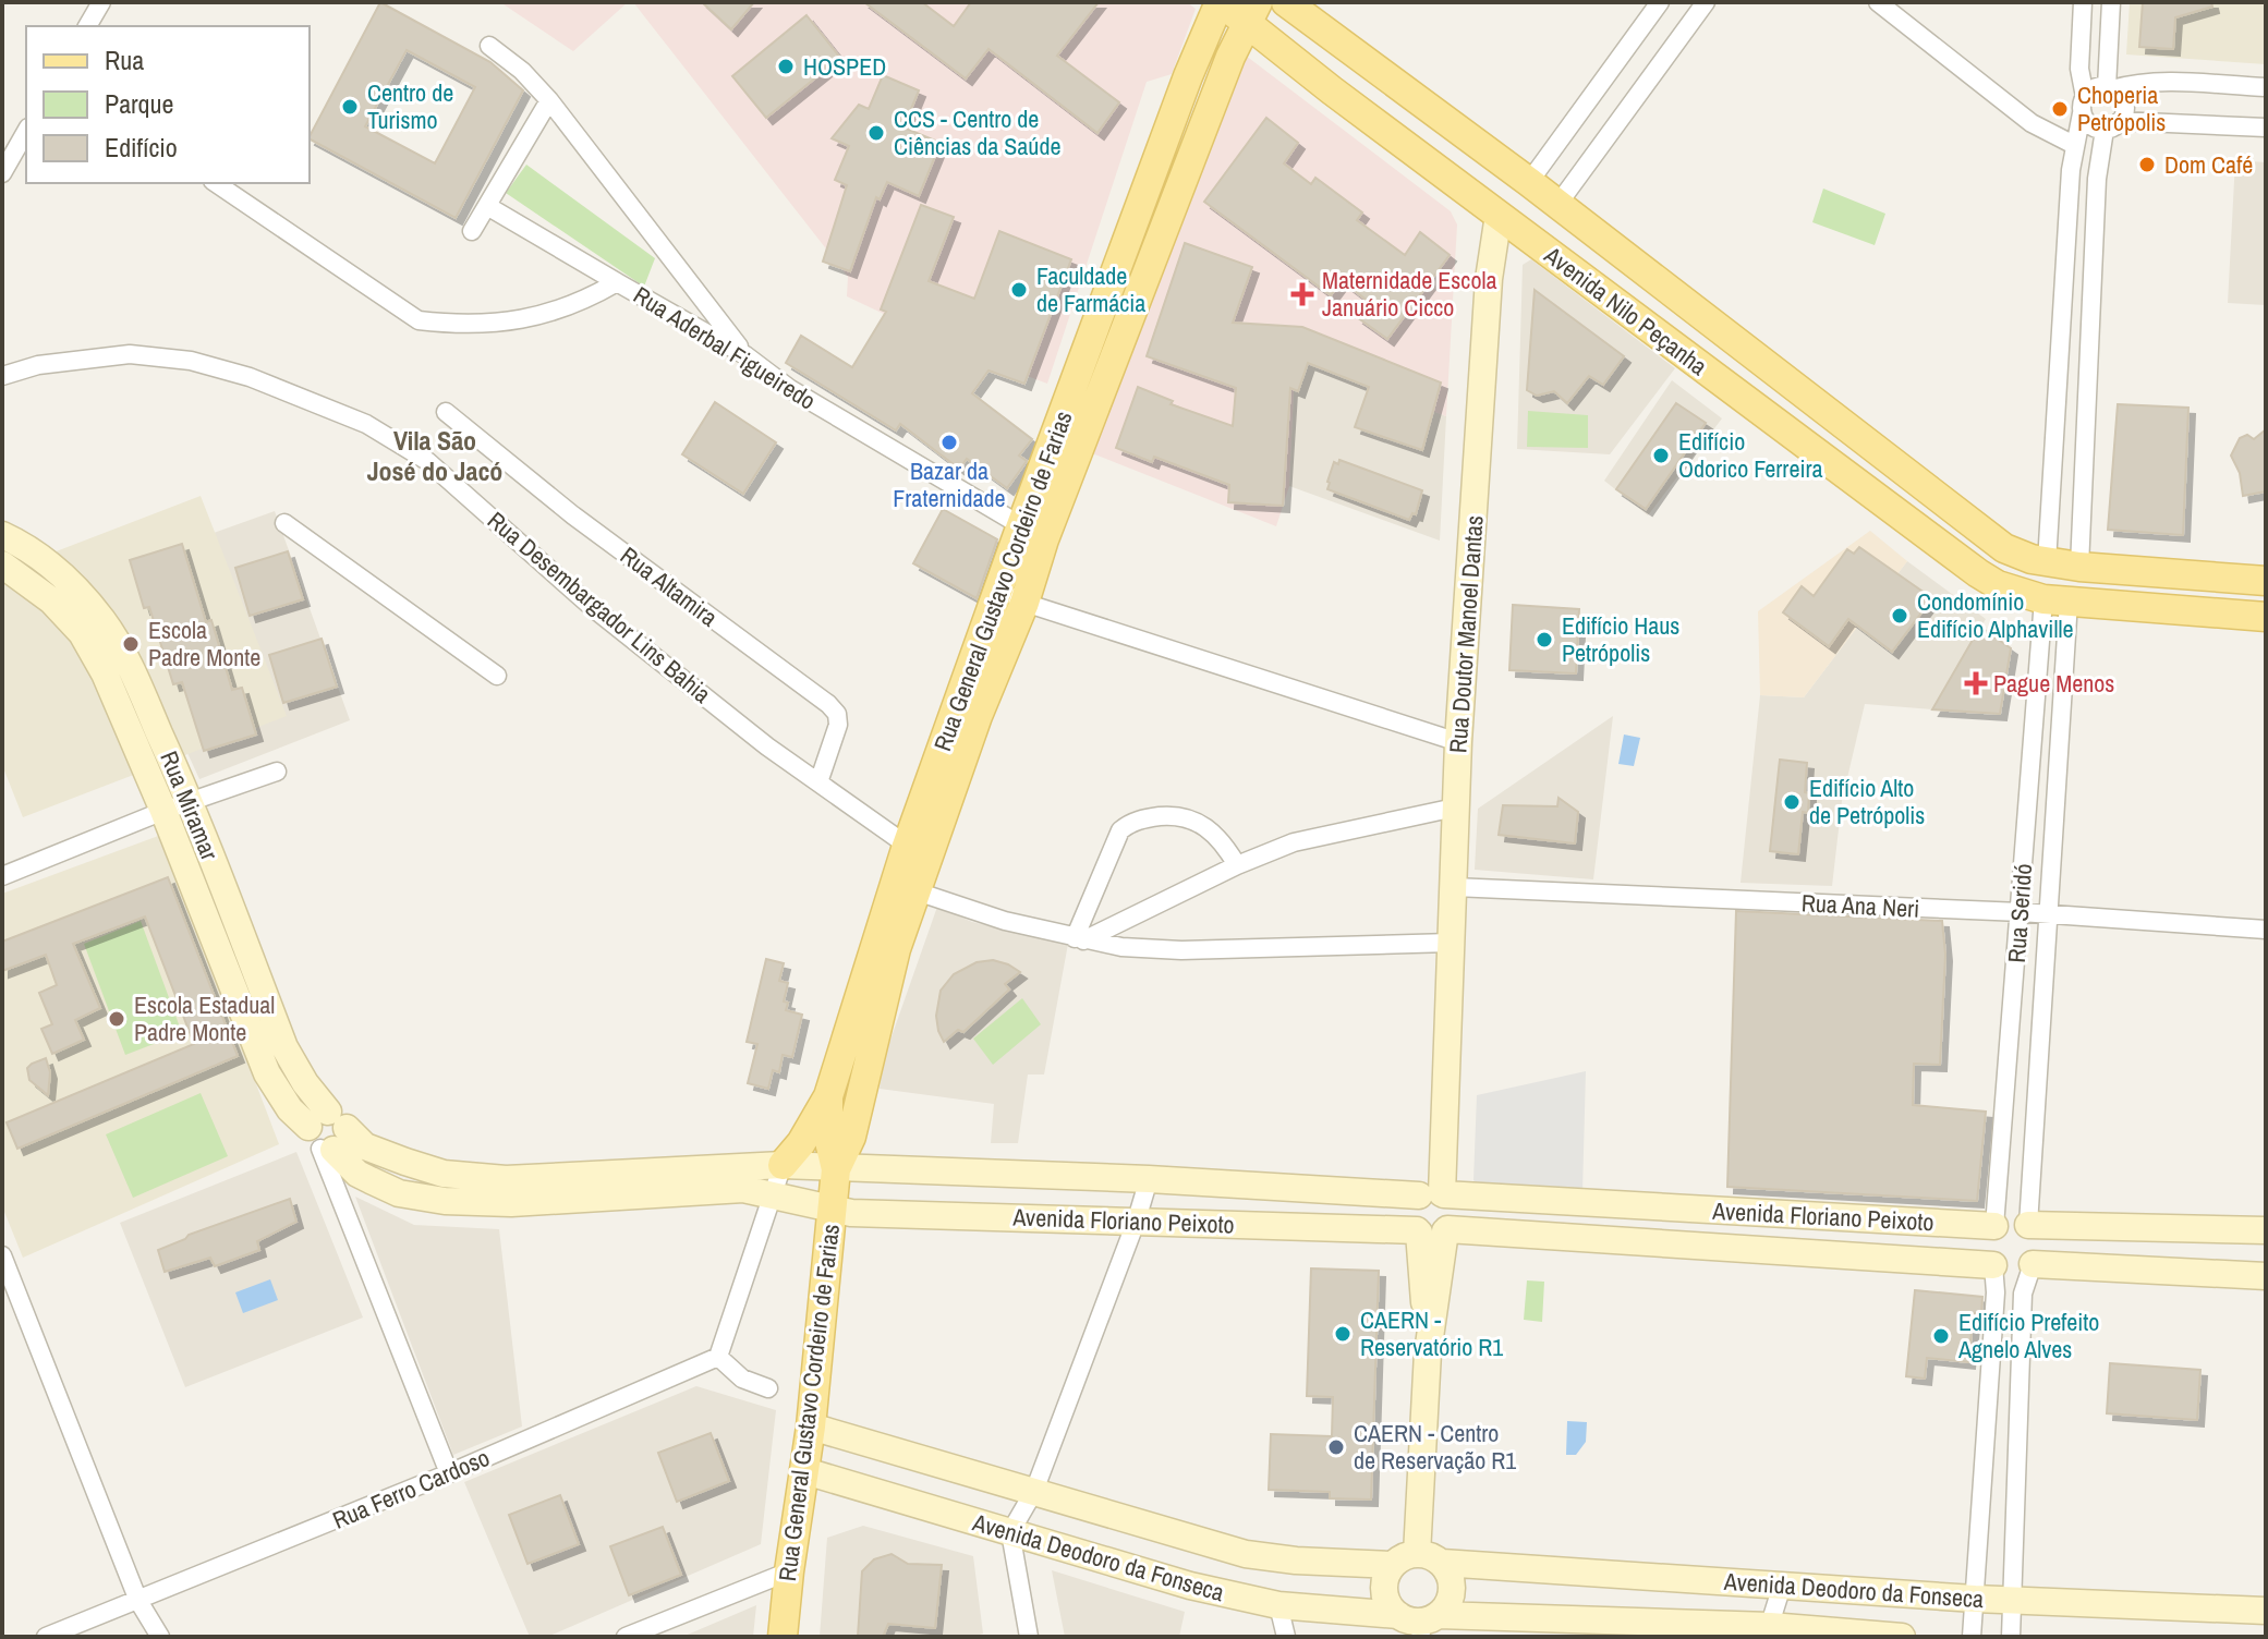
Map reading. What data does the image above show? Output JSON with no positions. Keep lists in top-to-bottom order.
{
  "streets": {
    "main road": [
      "Avenida Nilo Peçanha",
      "Rua General Gustavo Cordeiro de Farias",
      "Rua Doutor Manoel Dantas",
      "Rua Miramar",
      "Avenida Floriano Peixoto",
      "Avenida Deodoro da Fonseca"
    ],
    "street": [
      "Rua Aderbal Figueiredo",
      "Rua Altamira",
      "Rua Desembargador Lins Bahia",
      "Rua Ana Neri",
      "Rua Seridó",
      "Rua Ferro Cardoso"
    ]
  },
  "crossings": [
    ["Avenida Nilo Peçanha", "Rua General Gustavo Cordeiro de Farias"],
    ["Avenida Nilo Peçanha", "Rua Doutor Manoel Dantas"],
    ["Avenida Nilo Peçanha", "Rua Seridó"],
    ["Rua Aderbal Figueiredo", "Rua General Gustavo Cordeiro de Farias"],
    ["Rua General Gustavo Cordeiro de Farias", "Rua Desembargador Lins Bahia"],
    ["Rua General Gustavo Cordeiro de Farias", "Rua Miramar"],
    ["Rua General Gustavo Cordeiro de Farias", "Avenida Floriano Peixoto"],
    ["Rua General Gustavo Cordeiro de Farias", "Avenida Deodoro da Fonseca"],
    ["Rua Altamira", "Rua Desembargador Lins Bahia"],
    ["Rua Doutor Manoel Dantas", "Rua Ana Neri"],
    ["Rua Doutor Manoel Dantas", "Avenida Floriano Peixoto"],
    ["Rua Miramar", "Avenida Floriano Peixoto"],
    ["Rua Ana Neri", "Rua Seridó"],
    ["Rua Seridó", "Avenida Floriano Peixoto"]
  ],
  "districts": ["Vila São José do Jacó"],
  "places": {
    "other": [
      "HOSPED",
      "Centro de Turismo",
      "Choperia Petrópolis",
      "CCS - Centro de Ciências da Saúde",
      "Dom Café",
      "Faculdade de Farmácia",
      "Bazar da Fraternidade",
      "Edifício Odorico Ferreira",
      "Condomínio Edifício Alphaville",
      "Edifício Haus Petrópolis",
      "Escola Padre Monte",
      "Edifício Alto de Petrópolis",
      "Escola Estadual Padre Monte",
      "CAERN - Reservatório R1",
      "Edifício Prefeito Agnelo Alves",
      "CAERN - Centro de Reservação R1"
    ],
    "health": ["Maternidade Escola Januário Cicco", "Pague Menos"]
  },
  "legend": ["Rua", "Parque", "Edifício"]
}
